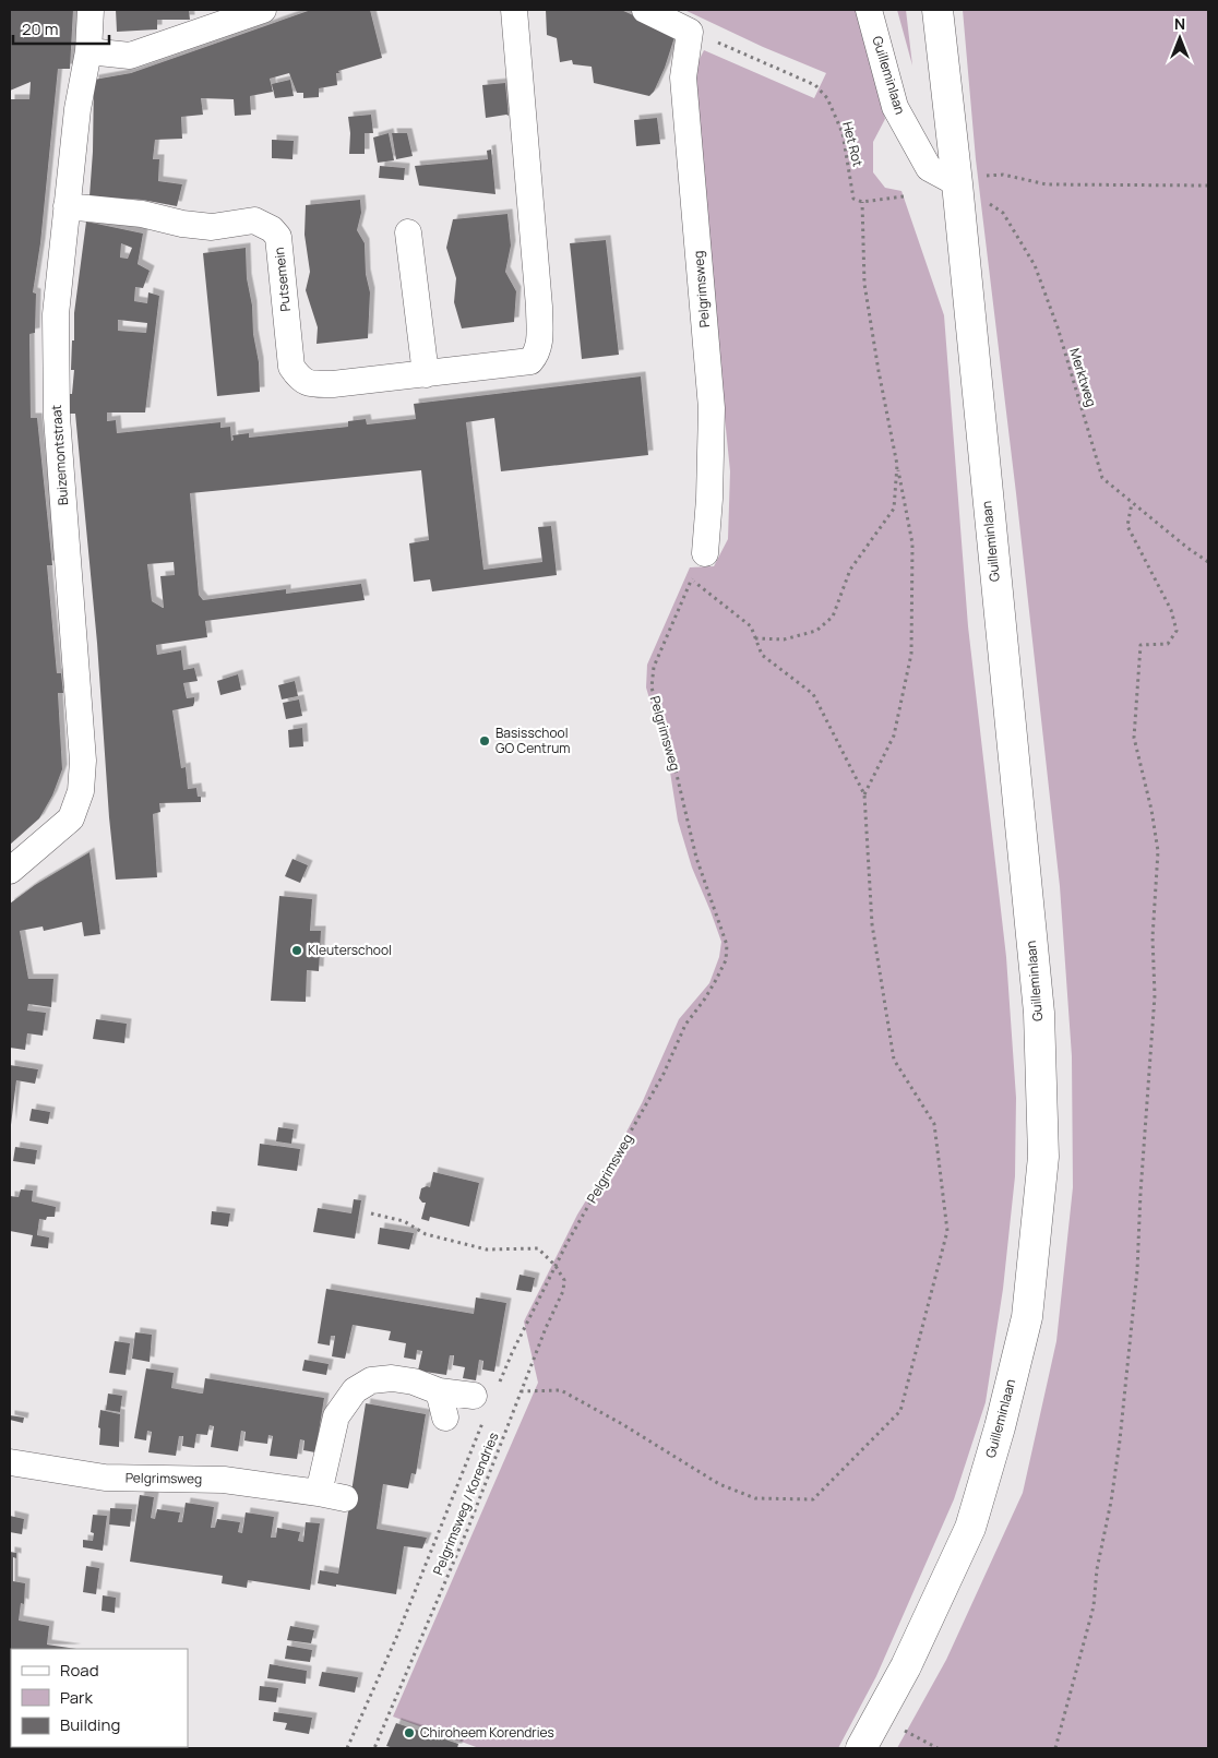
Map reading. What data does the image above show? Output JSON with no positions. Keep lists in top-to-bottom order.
{
  "streets": {
    "main road": ["Guilleminlaan"],
    "street": ["Putsemein", "Pelgrimsweg", "Buizemontstraat"],
    "path": ["Het Rot", "Merktweg", "Pelgrimsweg / Korendries"]
  },
  "crossings": [
    ["Guilleminlaan", "Merktweg"],
    ["Putsemein", "Buizemontstraat"],
    ["Pelgrimsweg", "Pelgrimsweg / Korendries"]
  ],
  "places": ["Basisschool GO Centrum", "Kleuterschool", "Chiroheem Korendries"],
  "legend": ["Road", "Park", "Building"],
  "scale_bar": "20 m",
  "north": "top"
}
